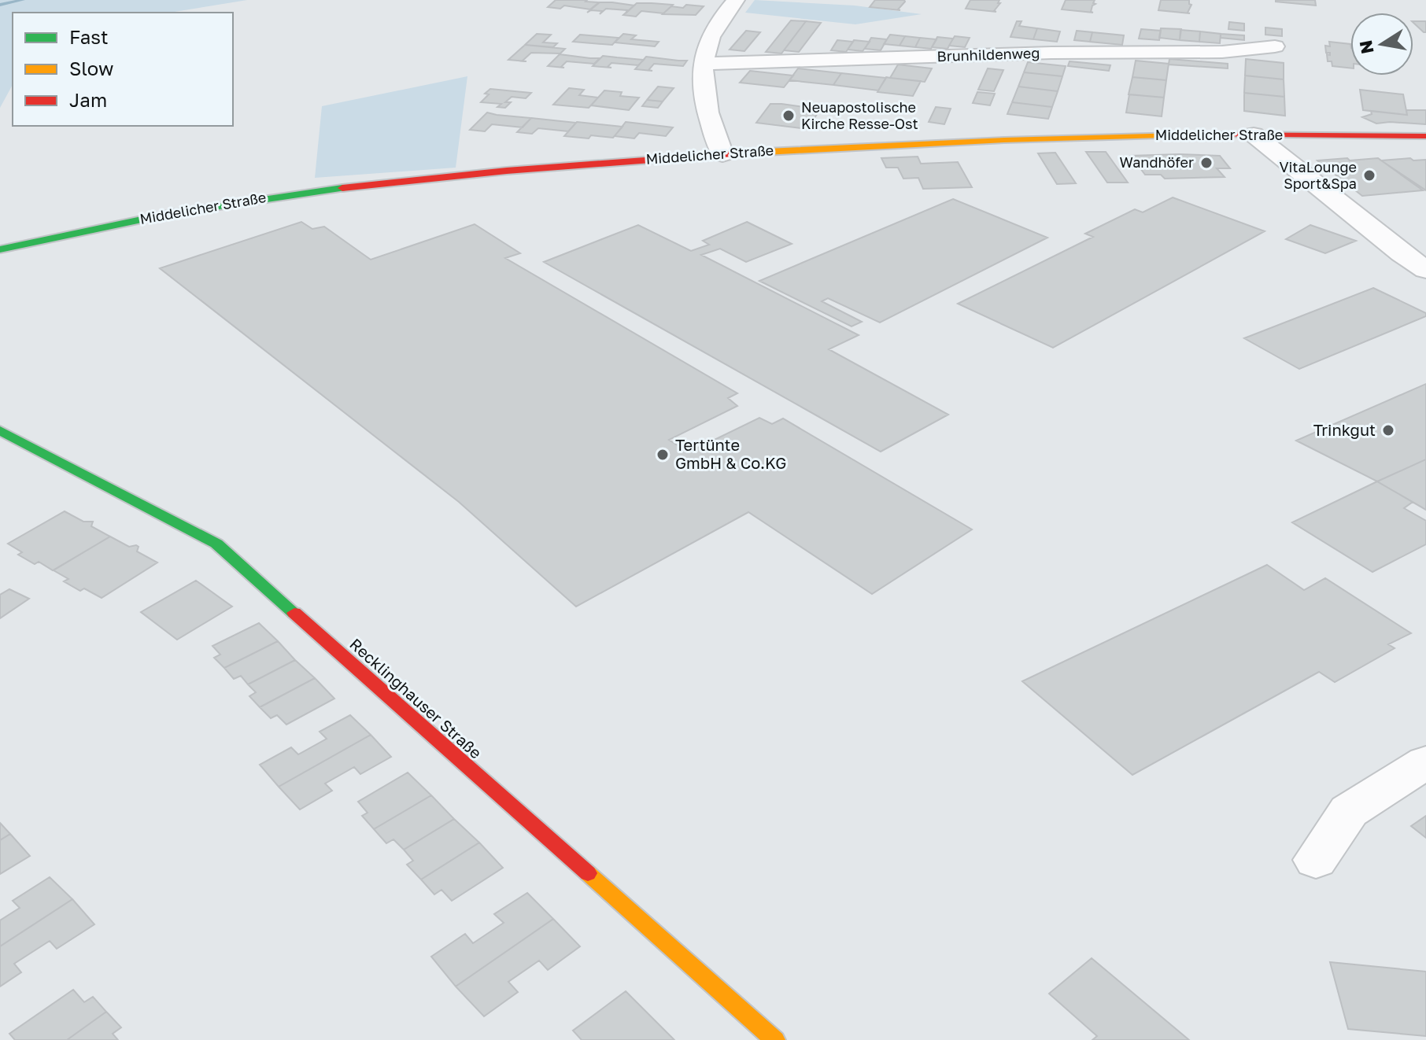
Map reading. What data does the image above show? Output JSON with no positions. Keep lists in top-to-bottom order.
{
  "streets": {
    "street": ["Brunhildenweg", "Middelicher Straße", "Recklinghauser Straße"]
  },
  "places": [
    "Neuapostolische Kirche Resse-Ost",
    "Wandhöfer",
    "VitaLounge Sport&Spa",
    "Trinkgut",
    "Tertünte GmbH & Co.KG"
  ],
  "legend": ["Fast", "Slow", "Jam"],
  "north": "left"
}
